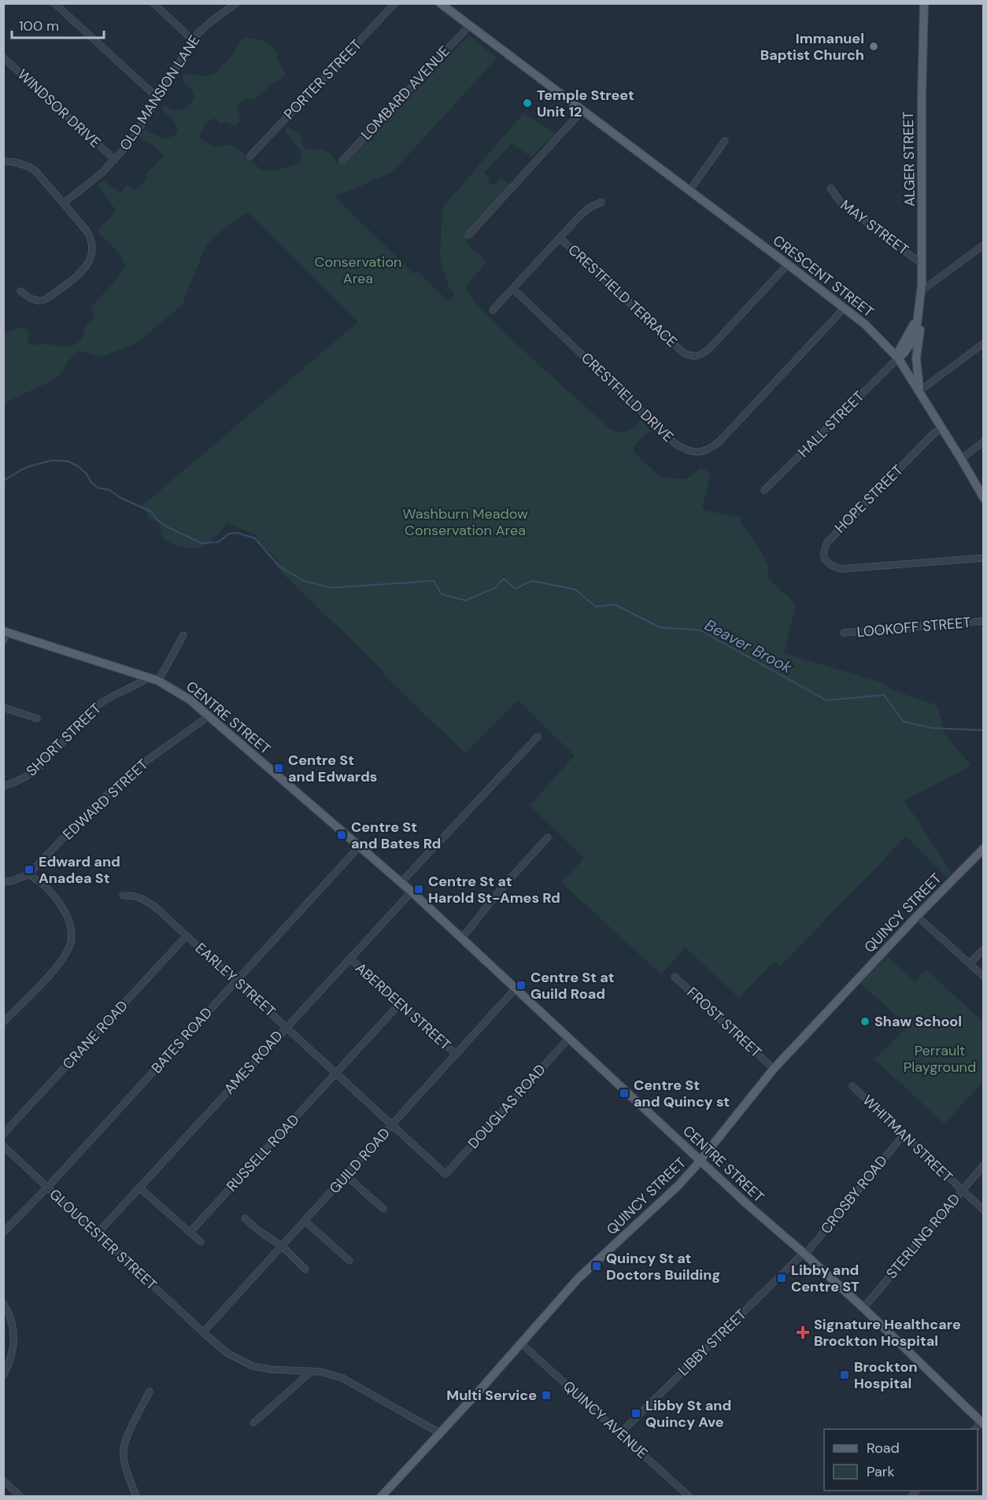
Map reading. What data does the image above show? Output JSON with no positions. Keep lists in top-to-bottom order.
{
  "streets": {
    "main road": [
      "ALGER STREET",
      "CRESCENT STREET",
      "CENTRE STREET",
      "QUINCY STREET"
    ],
    "street": [
      "PORTER STREET",
      "OLD MANSION LANE",
      "LOMBARD AVENUE",
      "WINDSOR DRIVE",
      "MAY STREET",
      "CRESTFIELD TERRACE",
      "CRESTFIELD DRIVE",
      "HALL STREET",
      "HOPE STREET",
      "LOOKOFF STREET",
      "SHORT STREET",
      "EDWARD STREET",
      "EARLEY STREET",
      "ABERDEEN STREET",
      "FROST STREET",
      "CRANE ROAD",
      "BATES ROAD",
      "AMES ROAD",
      "DOUGLAS ROAD",
      "WHITMAN STREET",
      "RUSSELL ROAD",
      "GUILD ROAD",
      "CROSBY ROAD",
      "STERLING ROAD",
      "GLOUCESTER STREET",
      "LIBBY STREET",
      "QUINCY AVENUE"
    ]
  },
  "crossings": [
    ["OLD MANSION LANE", "WINDSOR DRIVE"],
    ["LOMBARD AVENUE", "CRESCENT STREET"],
    ["ALGER STREET", "MAY STREET"],
    ["ALGER STREET", "CRESCENT STREET"],
    ["ALGER STREET", "HALL STREET"],
    ["CRESCENT STREET", "CRESTFIELD TERRACE"],
    ["CRESCENT STREET", "CRESTFIELD DRIVE"],
    ["CRESCENT STREET", "HALL STREET"],
    ["CRESCENT STREET", "HOPE STREET"],
    ["CENTRE STREET", "SHORT STREET"],
    ["CENTRE STREET", "EDWARD STREET"],
    ["CENTRE STREET", "QUINCY STREET"],
    ["CENTRE STREET", "BATES ROAD"],
    ["CENTRE STREET", "AMES ROAD"],
    ["CENTRE STREET", "DOUGLAS ROAD"],
    ["CENTRE STREET", "GUILD ROAD"],
    ["CENTRE STREET", "CROSBY ROAD"],
    ["CENTRE STREET", "STERLING ROAD"],
    ["CENTRE STREET", "LIBBY STREET"],
    ["QUINCY STREET", "FROST STREET"],
    ["QUINCY STREET", "GLOUCESTER STREET"],
    ["QUINCY STREET", "QUINCY AVENUE"],
    ["EARLEY STREET", "CRANE ROAD"],
    ["EARLEY STREET", "BATES ROAD"],
    ["EARLEY STREET", "AMES ROAD"],
    ["EARLEY STREET", "DOUGLAS ROAD"],
    ["EARLEY STREET", "RUSSELL ROAD"],
    ["EARLEY STREET", "GUILD ROAD"],
    ["ABERDEEN STREET", "AMES ROAD"],
    ["ABERDEEN STREET", "RUSSELL ROAD"],
    ["ABERDEEN STREET", "GUILD ROAD"],
    ["BATES ROAD", "GLOUCESTER STREET"],
    ["AMES ROAD", "GLOUCESTER STREET"],
    ["WHITMAN STREET", "CROSBY ROAD"],
    ["WHITMAN STREET", "STERLING ROAD"],
    ["GUILD ROAD", "GLOUCESTER STREET"],
    ["CROSBY ROAD", "LIBBY STREET"],
    ["LIBBY STREET", "QUINCY AVENUE"]
  ],
  "water": ["Beaver Brook"],
  "parks": ["Conservation Area", "Washburn Meadow Conservation Area", "Perrault Playground"],
  "places": {
    "other": ["Immanuel Baptist Church", "Temple Street Unit 12", "Shaw School"],
    "transit": [
      "Centre St and Edwards",
      "Centre St and Bates Rd",
      "Edward and Anadea St",
      "Centre St at Harold St-Ames Rd",
      "Centre St at Guild Road",
      "Centre St and Quincy st",
      "Quincy St at Doctors Building",
      "Libby and Centre ST",
      "Brockton Hospital",
      "Multi Service",
      "Libby St and Quincy Ave"
    ],
    "health": ["Signature Healthcare Brockton Hospital"]
  },
  "legend": ["Road", "Park"],
  "scale_bar": "100 m"
}
